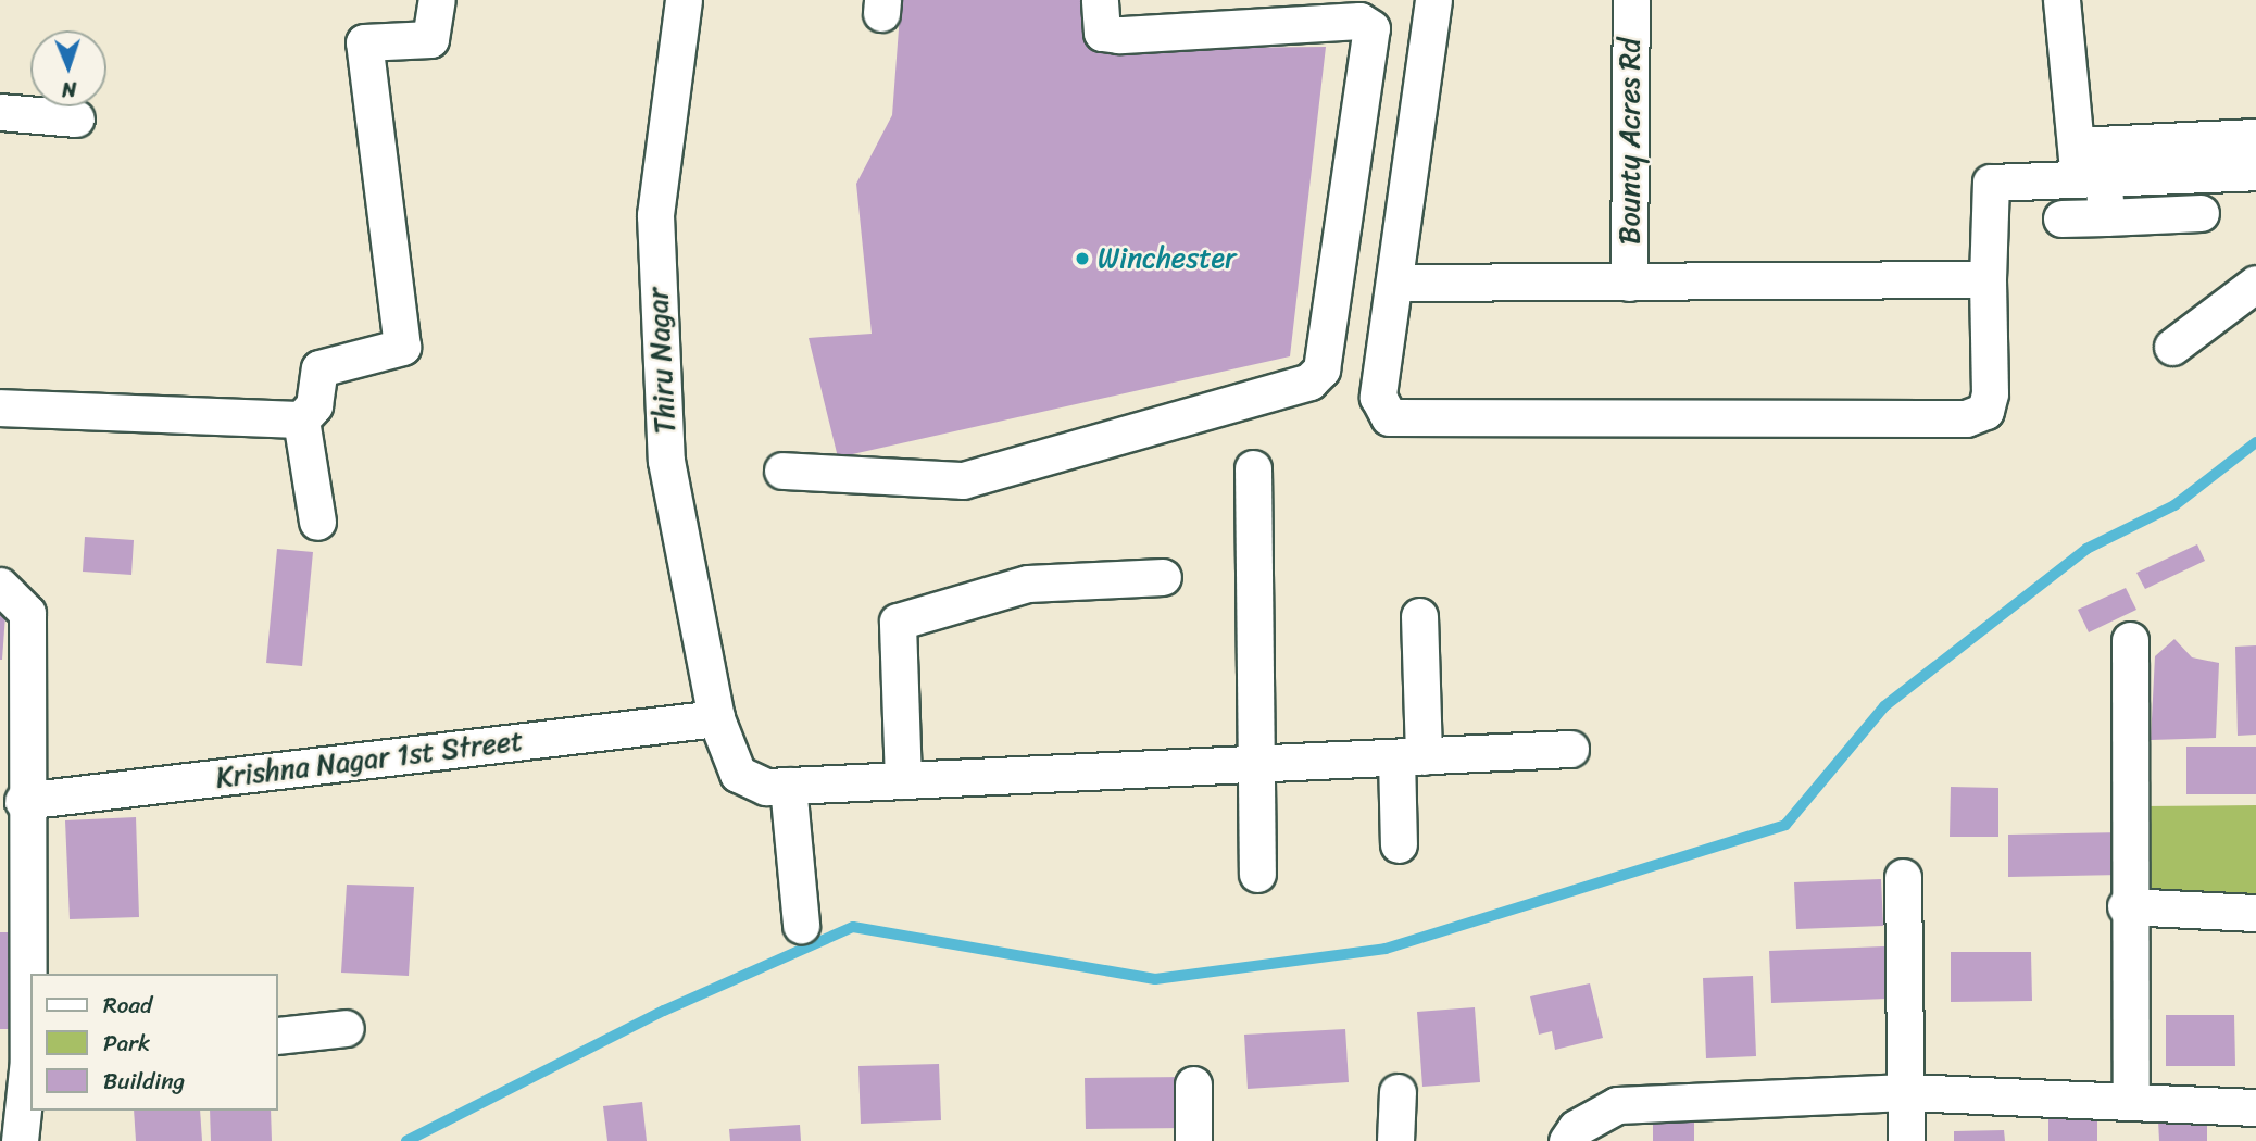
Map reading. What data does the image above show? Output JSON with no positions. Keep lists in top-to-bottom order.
{
  "streets": {
    "street": ["Bounty Acres Rd", "Thiru Nagar", "Krishna Nagar 1st Street"]
  },
  "crossings": [
    ["Thiru Nagar", "Krishna Nagar 1st Street"]
  ],
  "places": ["Winchester"],
  "legend": ["Road", "Park", "Building"],
  "north": "bottom"
}
